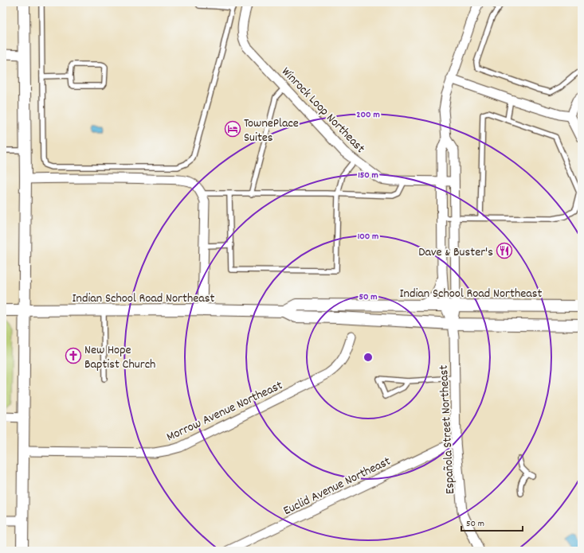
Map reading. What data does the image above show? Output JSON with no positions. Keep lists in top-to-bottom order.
{
  "streets": {
    "street": [
      "Winrock Loop Northeast",
      "Indian School Road Northeast",
      "Morrow Avenue Northeast",
      "Española Street Northeast",
      "Euclid Avenue Northeast"
    ]
  },
  "crossings": [
    ["Indian School Road Northeast", "Española Street Northeast"],
    ["Española Street Northeast", "Euclid Avenue Northeast"]
  ],
  "places": {
    "hotel": ["TownePlace Suites"],
    "restaurant": ["Dave & Buster's"],
    "church": ["New Hope Baptist Church"]
  },
  "scale_bar": "50 m",
  "rings": [
    "200 m",
    "150 m",
    "100 m",
    "50 m"
  ]
}
